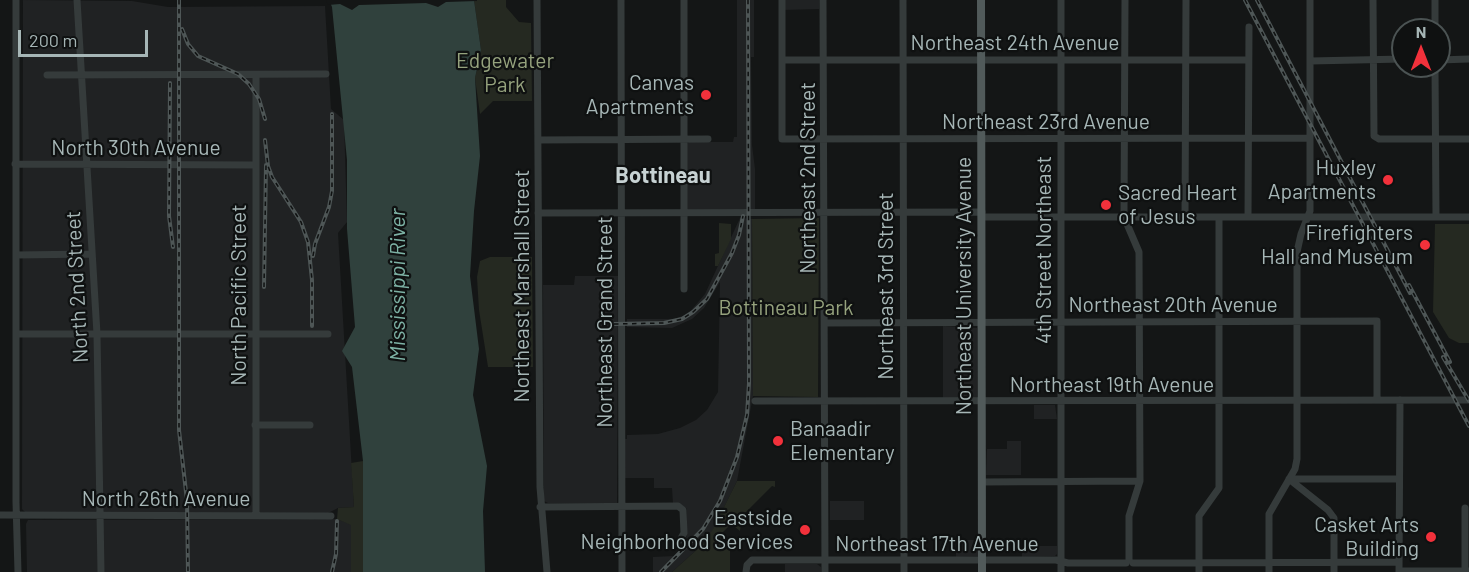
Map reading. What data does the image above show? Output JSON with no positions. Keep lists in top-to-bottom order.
{
  "streets": {
    "main road": ["Northeast University Avenue"],
    "street": [
      "Northeast 24th Avenue",
      "Northeast 23rd Avenue",
      "North 30th Avenue",
      "Northeast 2nd Street",
      "4th Street Northeast",
      "Northeast Marshall Street",
      "Northeast 3rd Street",
      "North 2nd Street",
      "North Pacific Street",
      "Northeast 20th Avenue",
      "Northeast Grand Street",
      "Northeast 19th Avenue",
      "North 26th Avenue",
      "Northeast 17th Avenue"
    ]
  },
  "crossings": [
    ["Northeast 24th Avenue", "Northeast 23rd Avenue"],
    ["Northeast 24th Avenue", "Northeast 2nd Street"],
    ["Northeast 24th Avenue", "4th Street Northeast"],
    ["Northeast 24th Avenue", "Northeast 3rd Street"],
    ["Northeast 24th Avenue", "Northeast University Avenue"],
    ["Northeast 23rd Avenue", "Northeast 2nd Street"],
    ["Northeast 23rd Avenue", "4th Street Northeast"],
    ["Northeast 23rd Avenue", "Northeast 3rd Street"],
    ["Northeast 23rd Avenue", "Northeast University Avenue"],
    ["North 30th Avenue", "North 2nd Street"],
    ["North 30th Avenue", "North Pacific Street"],
    ["Northeast 2nd Street", "Northeast 20th Avenue"],
    ["Northeast 2nd Street", "Northeast 19th Avenue"],
    ["Northeast 2nd Street", "Northeast 17th Avenue"],
    ["4th Street Northeast", "Northeast 20th Avenue"],
    ["4th Street Northeast", "Northeast 19th Avenue"],
    ["4th Street Northeast", "Northeast 17th Avenue"],
    ["Northeast 3rd Street", "Northeast 20th Avenue"],
    ["Northeast 3rd Street", "Northeast 19th Avenue"],
    ["Northeast 3rd Street", "Northeast 17th Avenue"],
    ["Northeast University Avenue", "Northeast 20th Avenue"],
    ["Northeast University Avenue", "Northeast 19th Avenue"],
    ["Northeast University Avenue", "Northeast 17th Avenue"],
    ["North 2nd Street", "North 26th Avenue"],
    ["North Pacific Street", "North 26th Avenue"],
    ["Northeast 20th Avenue", "Northeast 19th Avenue"]
  ],
  "districts": ["Bottineau"],
  "water": ["Mississippi River"],
  "parks": ["Edgewater Park", "Bottineau Park"],
  "places": [
    "Canvas Apartments",
    "Huxley Apartments",
    "Sacred Heart of Jesus",
    "Firefighters Hall and Museum",
    "Banaadir Elementary",
    "Eastside Neighborhood Services",
    "Casket Arts Building"
  ],
  "scale_bar": "200 m",
  "north": "top"
}
